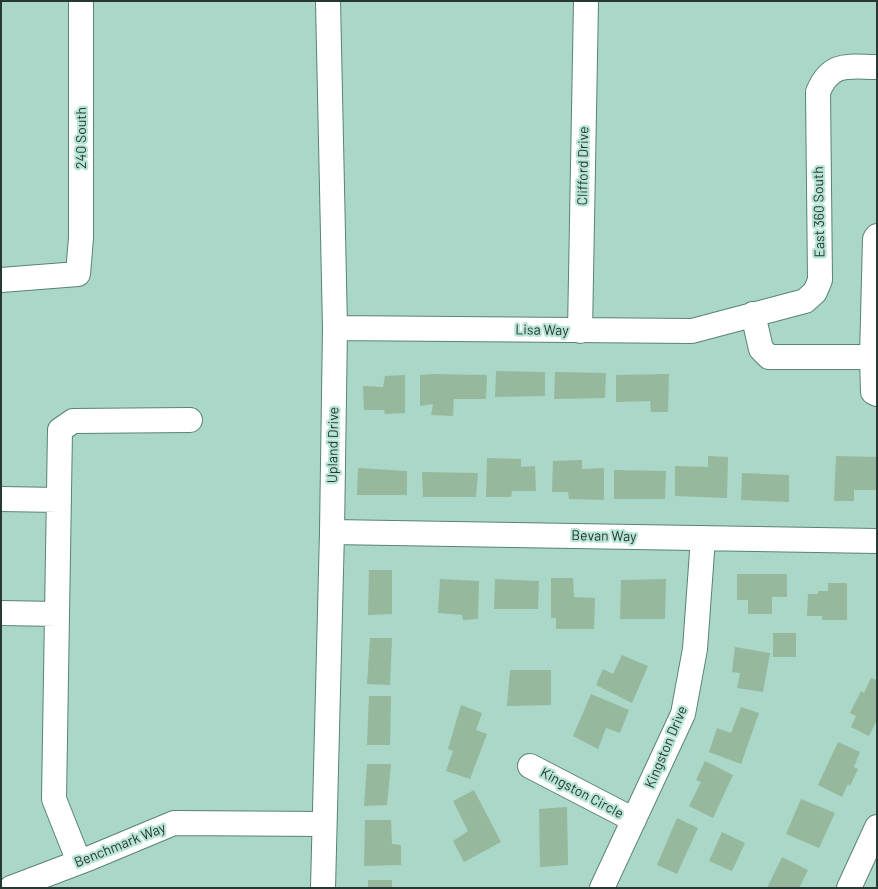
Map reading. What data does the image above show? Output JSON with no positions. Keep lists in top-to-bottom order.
{
  "streets": {
    "street": [
      "240 South",
      "Clifford Drive",
      "East 360 South",
      "Lisa Way",
      "Upland Drive",
      "Bevan Way",
      "Kingston Drive",
      "Kingston Circle",
      "Benchmark Way"
    ]
  },
  "crossings": [
    ["Clifford Drive", "Lisa Way"],
    ["East 360 South", "Lisa Way"],
    ["Lisa Way", "Upland Drive"],
    ["Upland Drive", "Bevan Way"],
    ["Upland Drive", "Benchmark Way"],
    ["Bevan Way", "Kingston Drive"],
    ["Kingston Drive", "Kingston Circle"]
  ]
}
